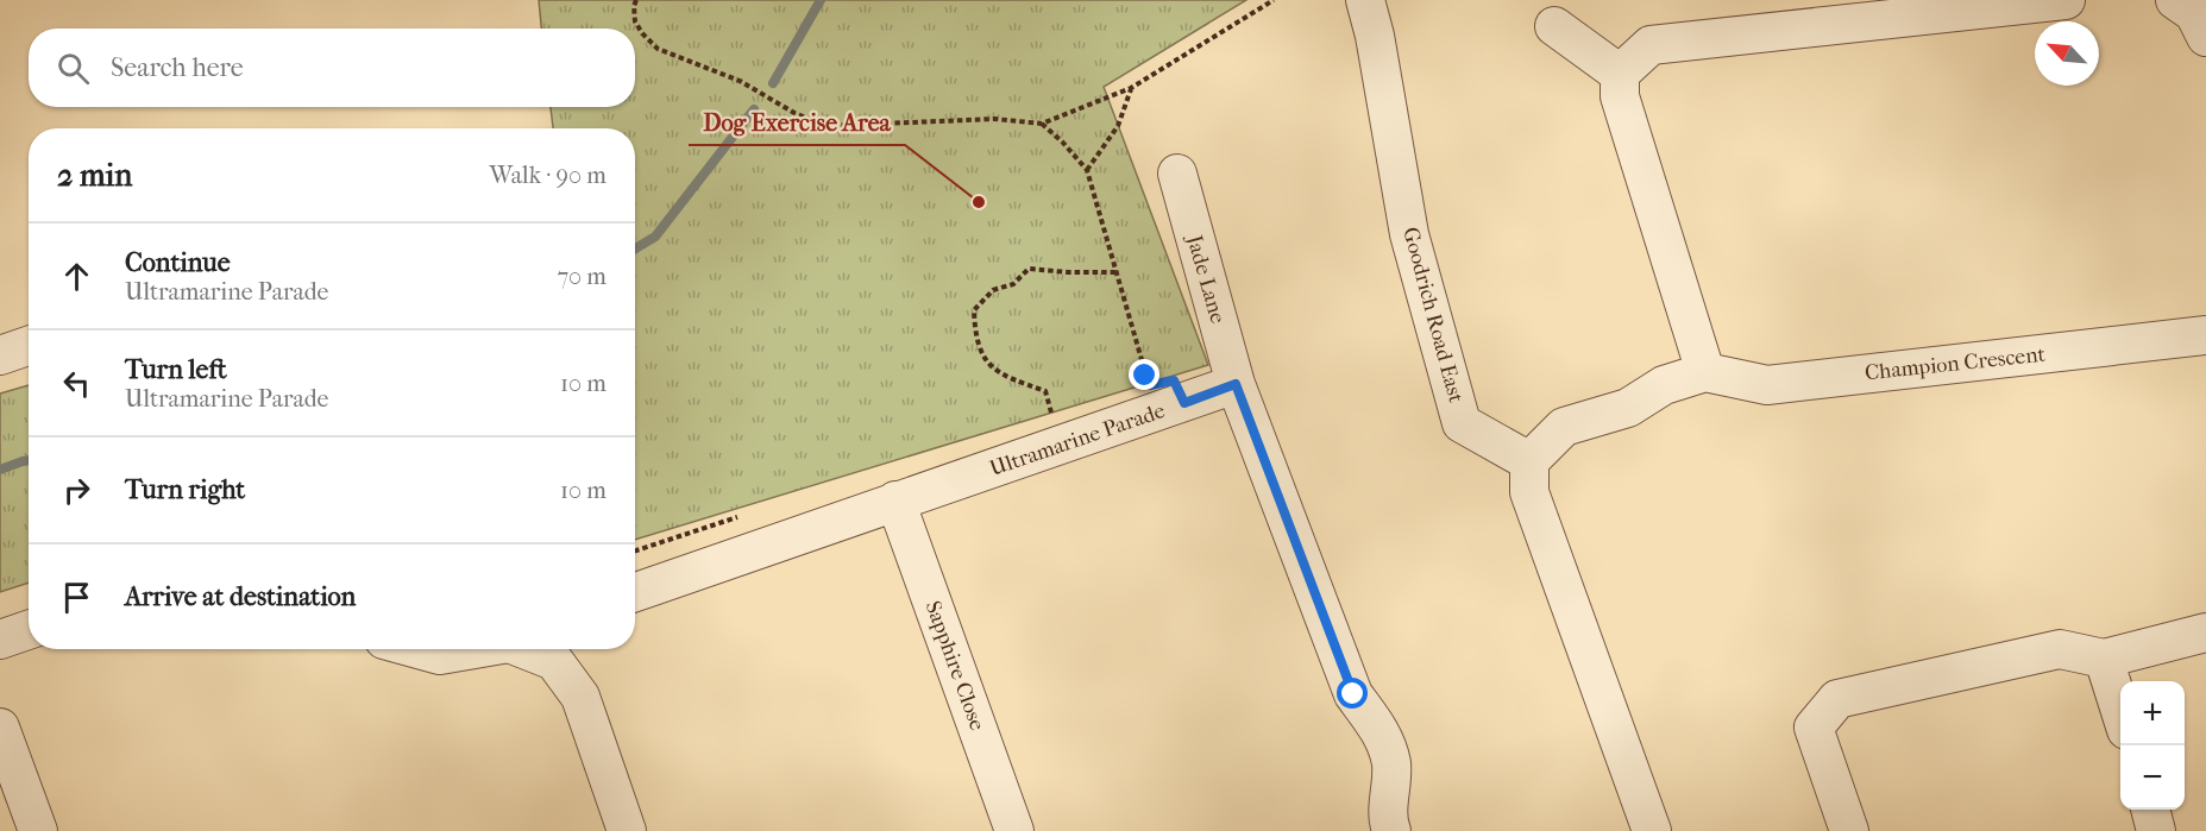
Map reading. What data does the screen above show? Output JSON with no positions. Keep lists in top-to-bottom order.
{
  "streets": {
    "street": [
      "Jade Lane",
      "Goodrich Road East",
      "Champion Crescent",
      "Ultramarine Parade",
      "Sapphire Close"
    ]
  },
  "crossings": [
    ["Jade Lane", "Ultramarine Parade"],
    ["Goodrich Road East", "Champion Crescent"],
    ["Ultramarine Parade", "Sapphire Close"]
  ],
  "places": ["Dog Exercise Area"],
  "north": "top left",
  "page": {
    "search": "Search here",
    "heading": ["2 min", "Walk · 90 m"],
    "list": [
      ["Continue", "Ultramarine Parade", "70 m"],
      ["Turn left", "Ultramarine Parade", "10 m"],
      ["Turn right", "10 m"],
      "Arrive at destination"
    ],
    "map_buttons": ["+", "−"]
  }
}
